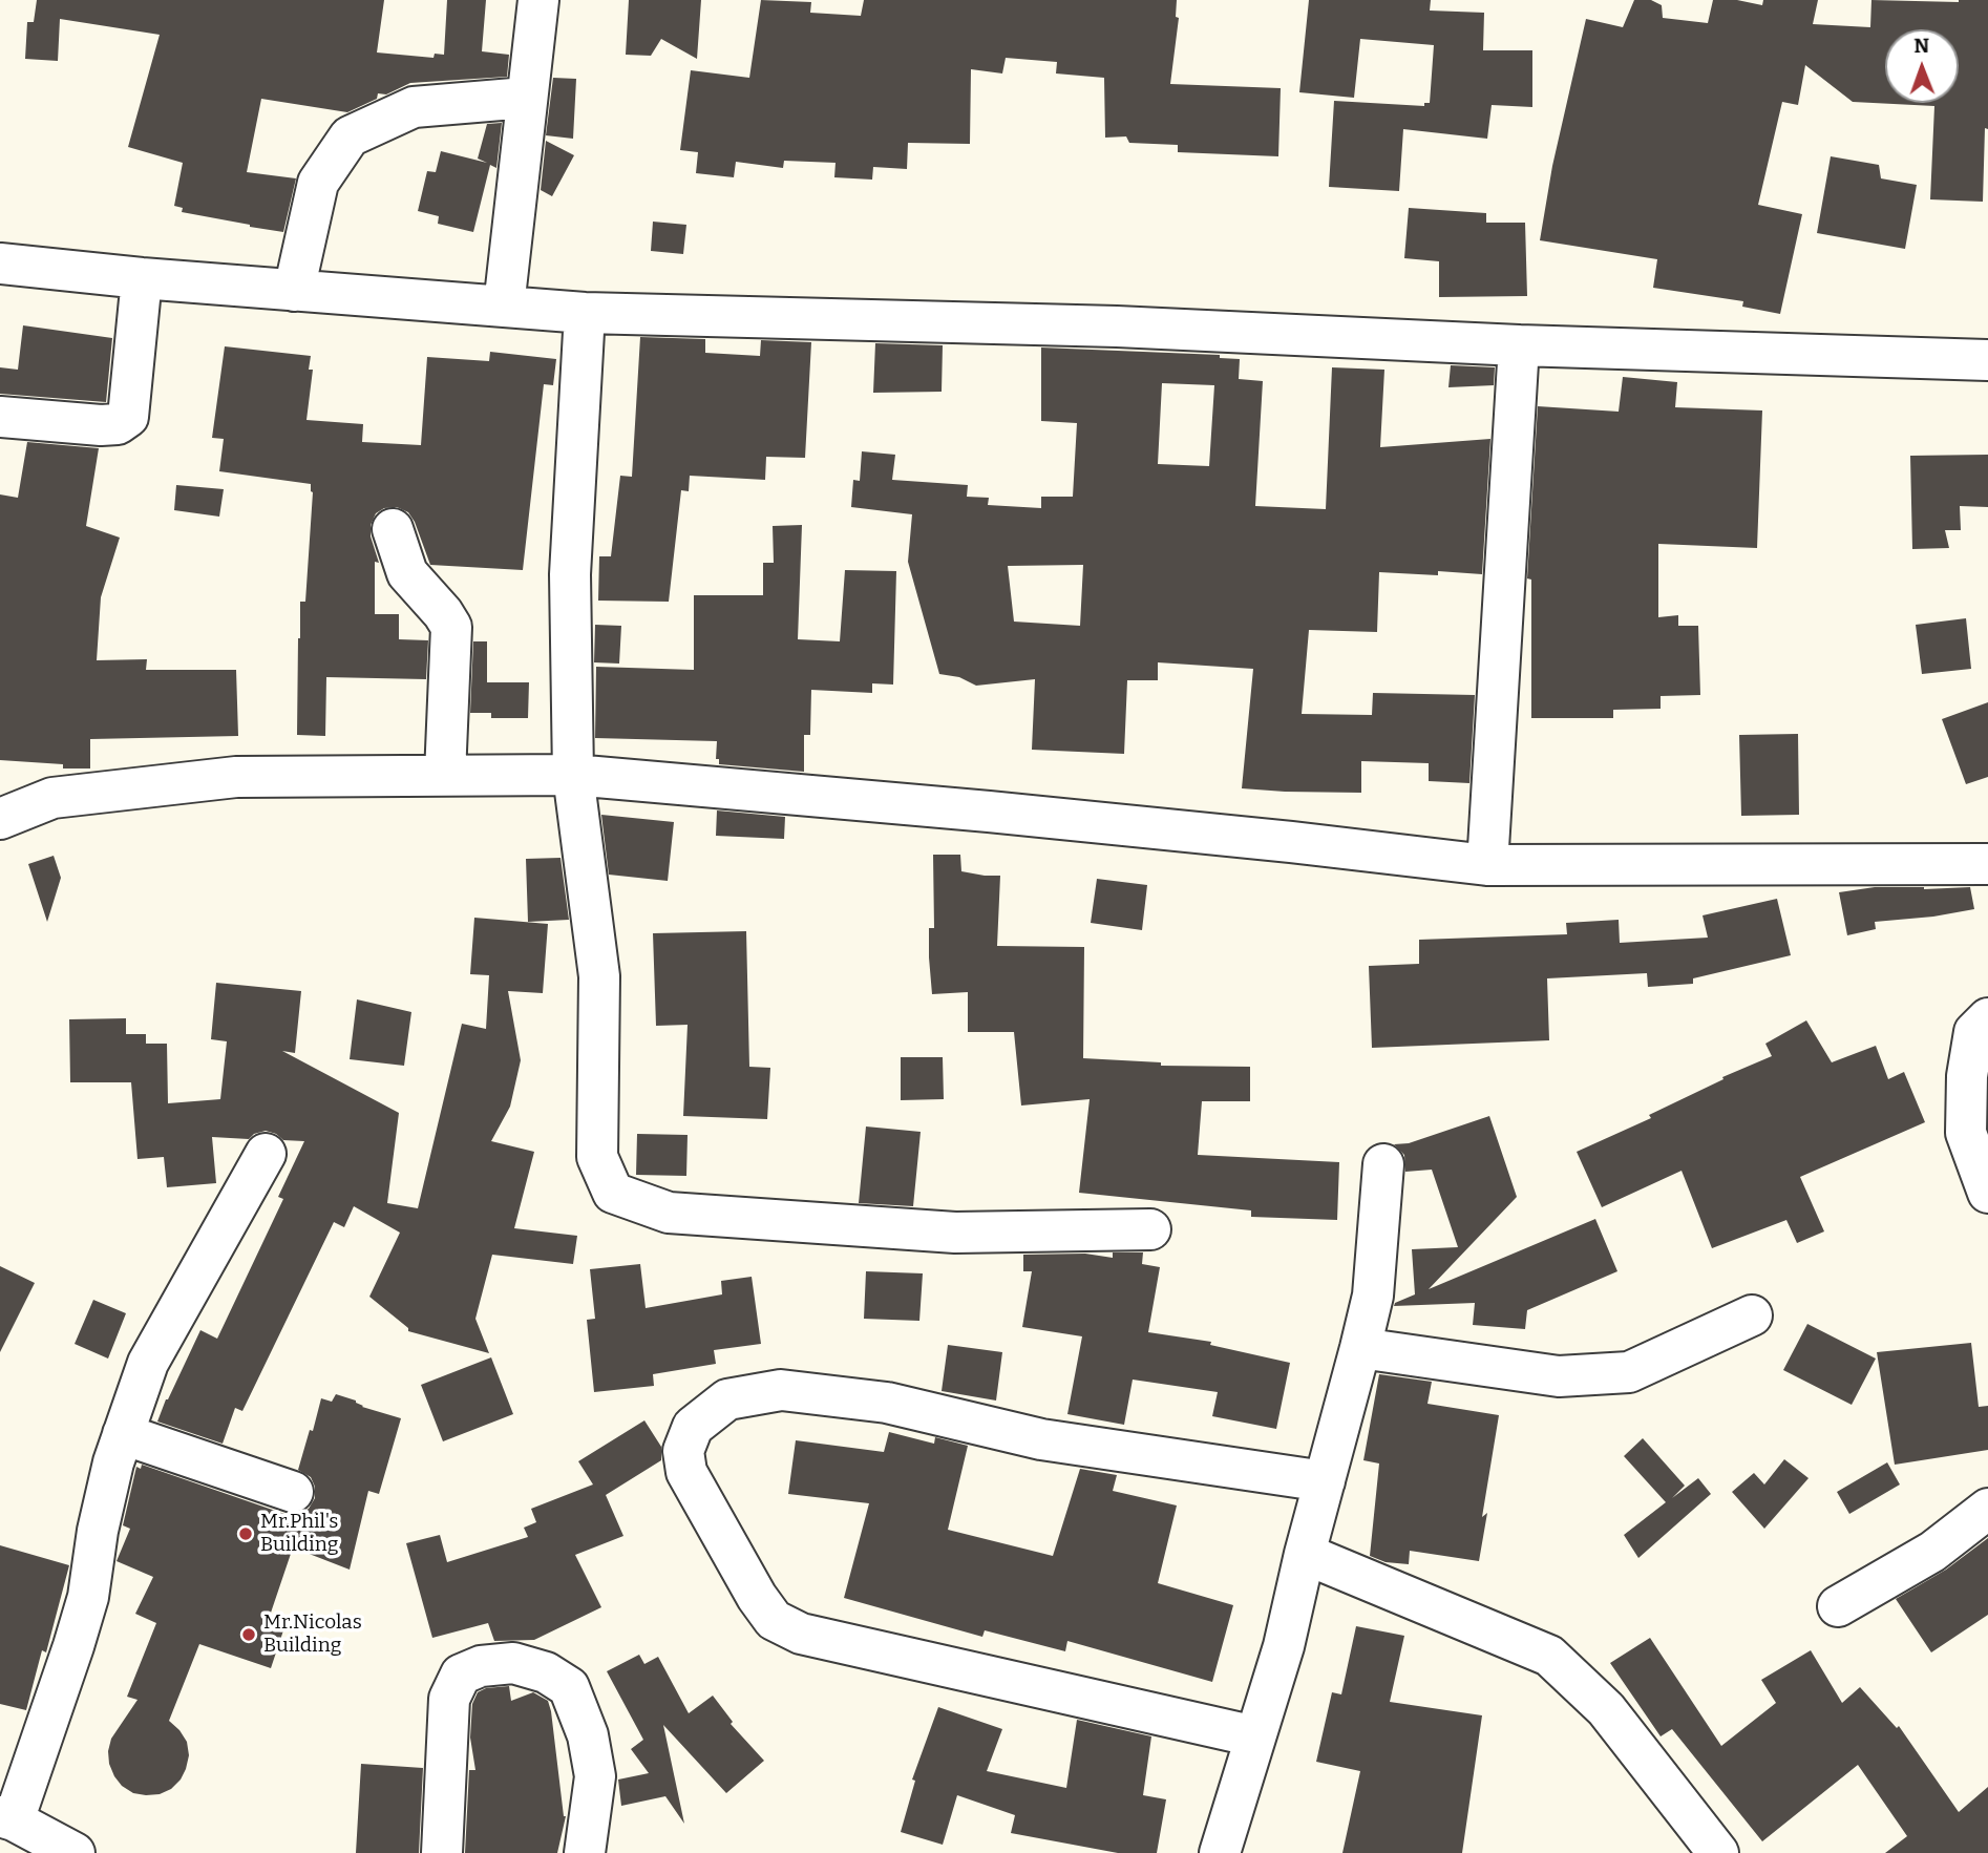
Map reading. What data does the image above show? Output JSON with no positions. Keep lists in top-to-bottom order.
{
  "places": ["Mr.Phil's Building", "Mr.Nicolas Building"],
  "north": "top"
}
